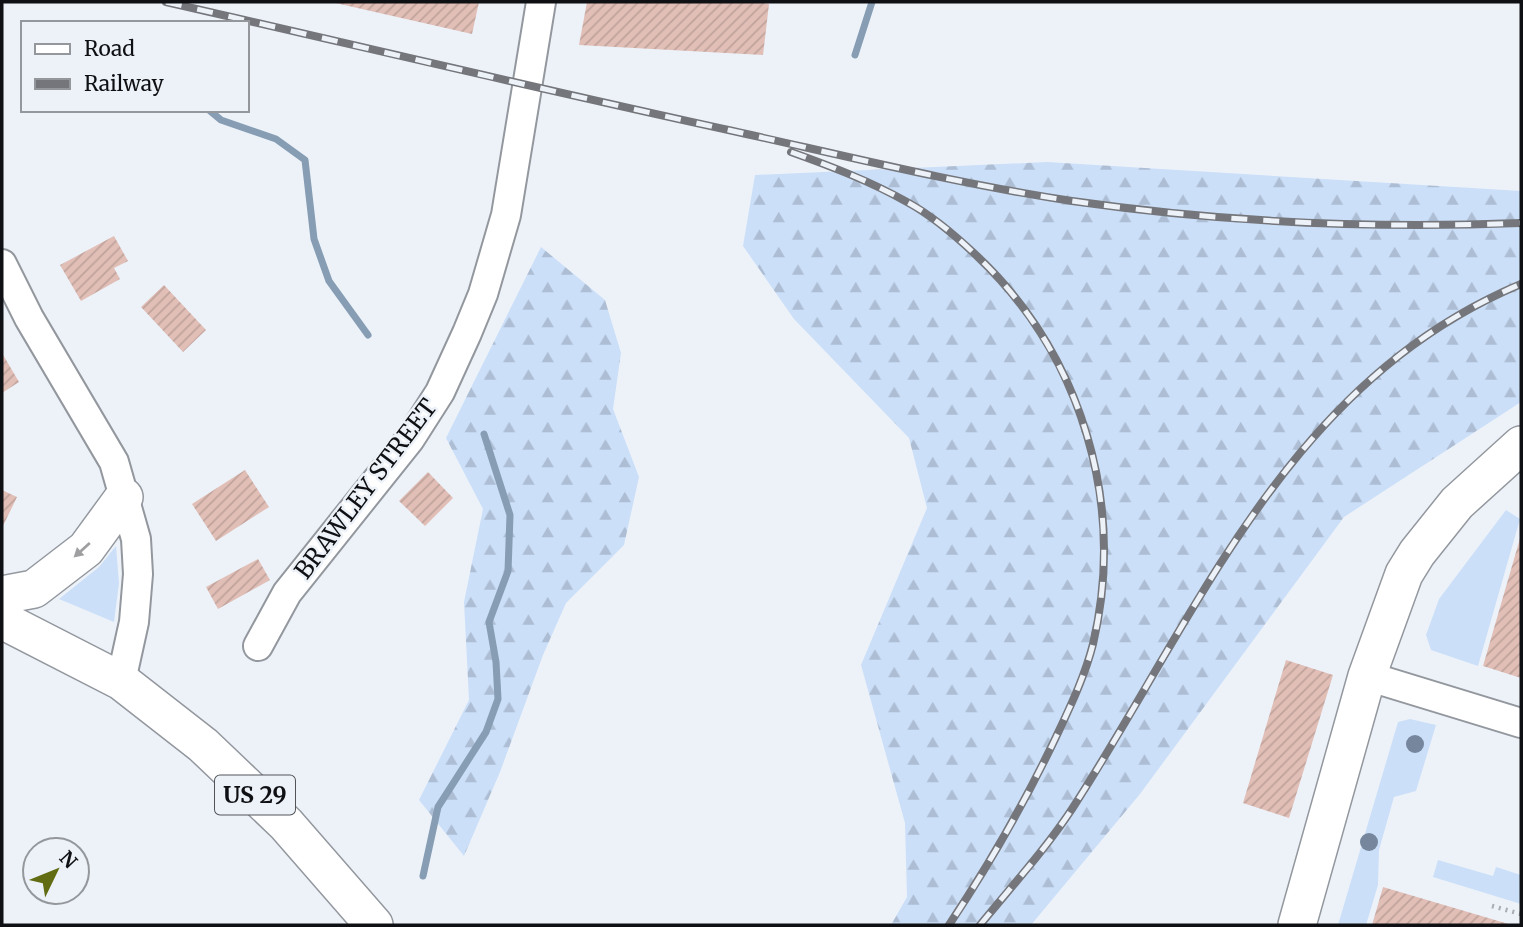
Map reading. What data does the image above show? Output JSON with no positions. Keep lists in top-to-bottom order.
{
  "streets": {
    "main road": ["US 29"],
    "street": ["BRAWLEY STREET"]
  },
  "legend": ["Road", "Railway"],
  "north": "top right"
}
